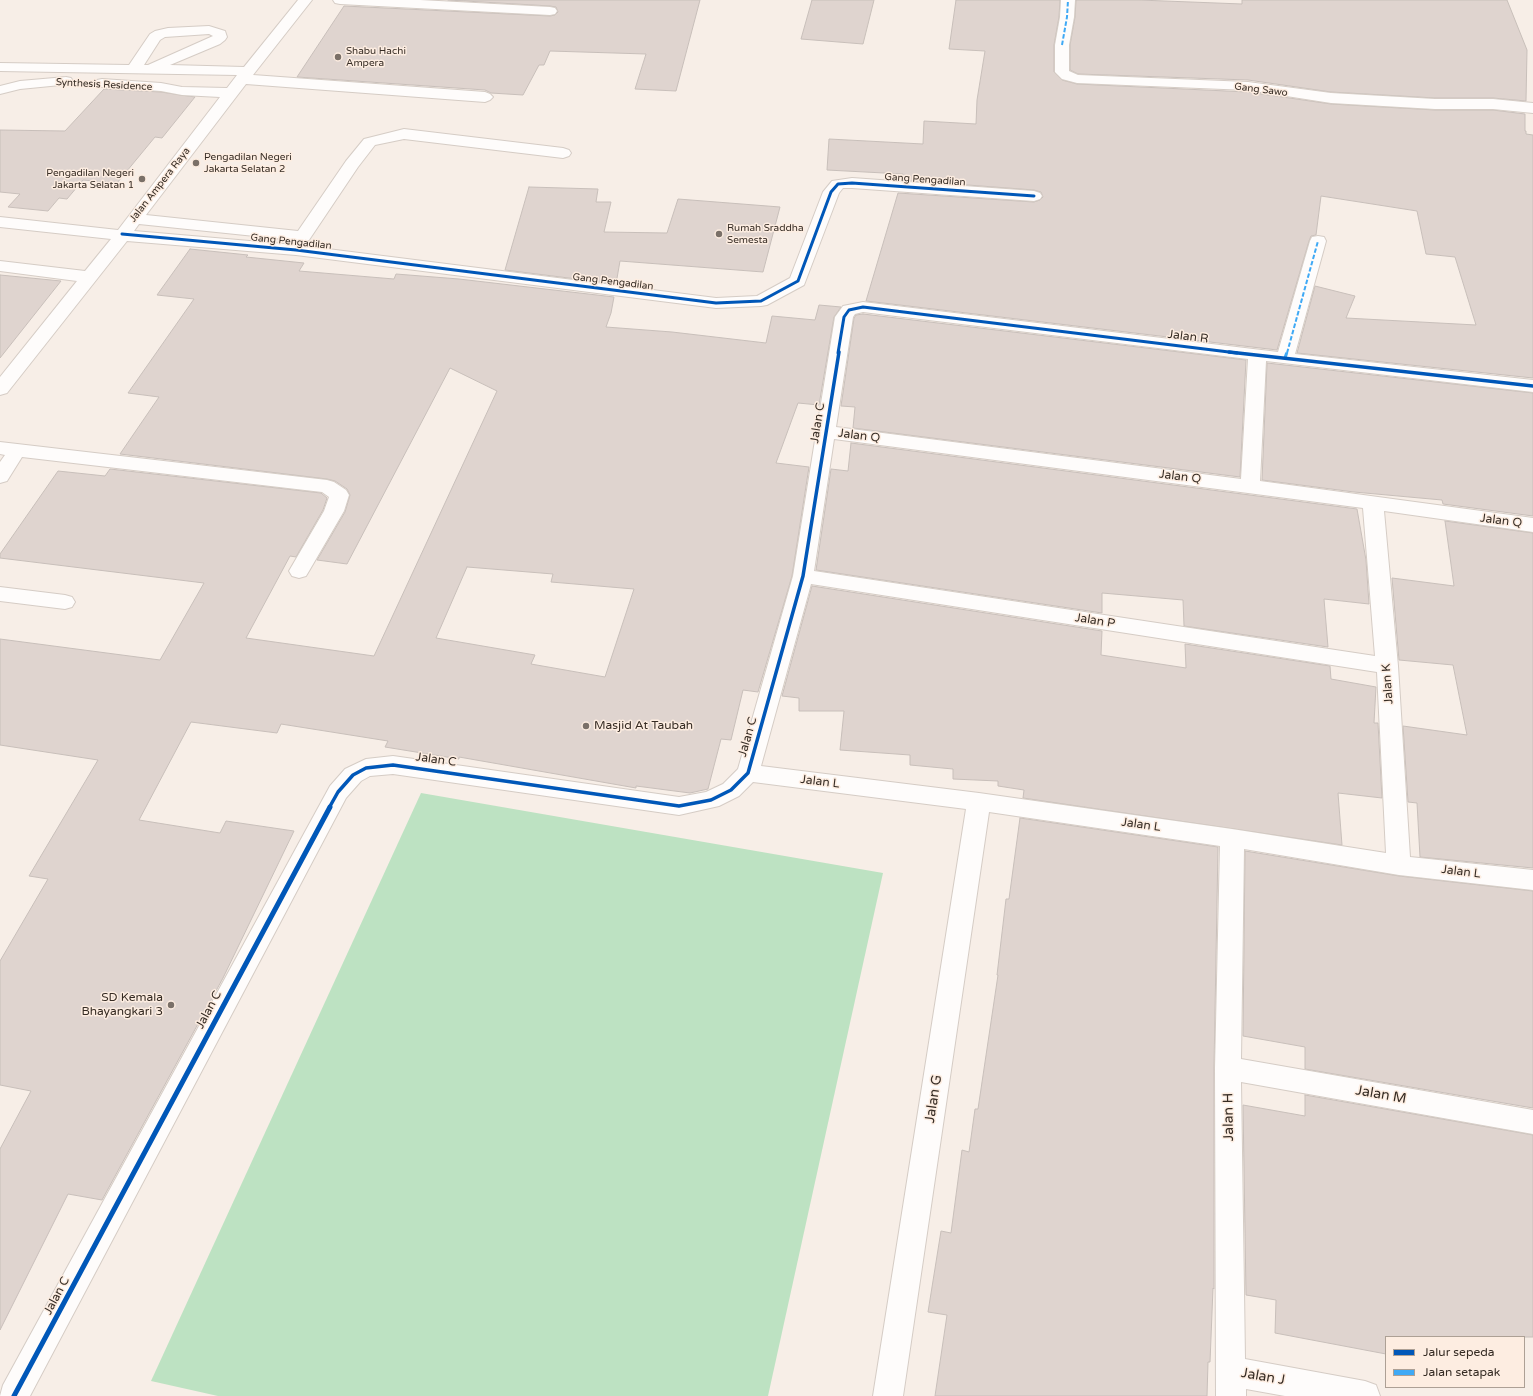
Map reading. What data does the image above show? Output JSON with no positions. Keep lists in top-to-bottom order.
{
  "streets": {
    "street": [
      "Synthesis Residence",
      "Gang Sawo",
      "Gang Pengadilan",
      "Jalan Ampera Raya",
      "Jalan R",
      "Jalan C",
      "Jalan Q",
      "Jalan P",
      "Jalan K",
      "Jalan L",
      "Jalan M",
      "Jalan G",
      "Jalan H",
      "Jalan J"
    ]
  },
  "crossings": [
    ["Synthesis Residence", "Jalan Ampera Raya"],
    ["Gang Pengadilan", "Jalan Ampera Raya"],
    ["Jalan R", "Jalan C"],
    ["Jalan C", "Jalan Q"],
    ["Jalan C", "Jalan P"],
    ["Jalan C", "Jalan L"],
    ["Jalan Q", "Jalan K"],
    ["Jalan P", "Jalan K"],
    ["Jalan K", "Jalan L"],
    ["Jalan L", "Jalan G"],
    ["Jalan L", "Jalan H"],
    ["Jalan M", "Jalan H"],
    ["Jalan H", "Jalan J"]
  ],
  "places": [
    "Shabu Hachi Ampera",
    "Pengadilan Negeri Jakarta Selatan 2",
    "Pengadilan Negeri Jakarta Selatan 1",
    "Rumah Sraddha Semesta",
    "Masjid At Taubah",
    "SD Kemala Bhayangkari 3"
  ],
  "legend": ["Jalur sepeda", "Jalan setapak"]
}
